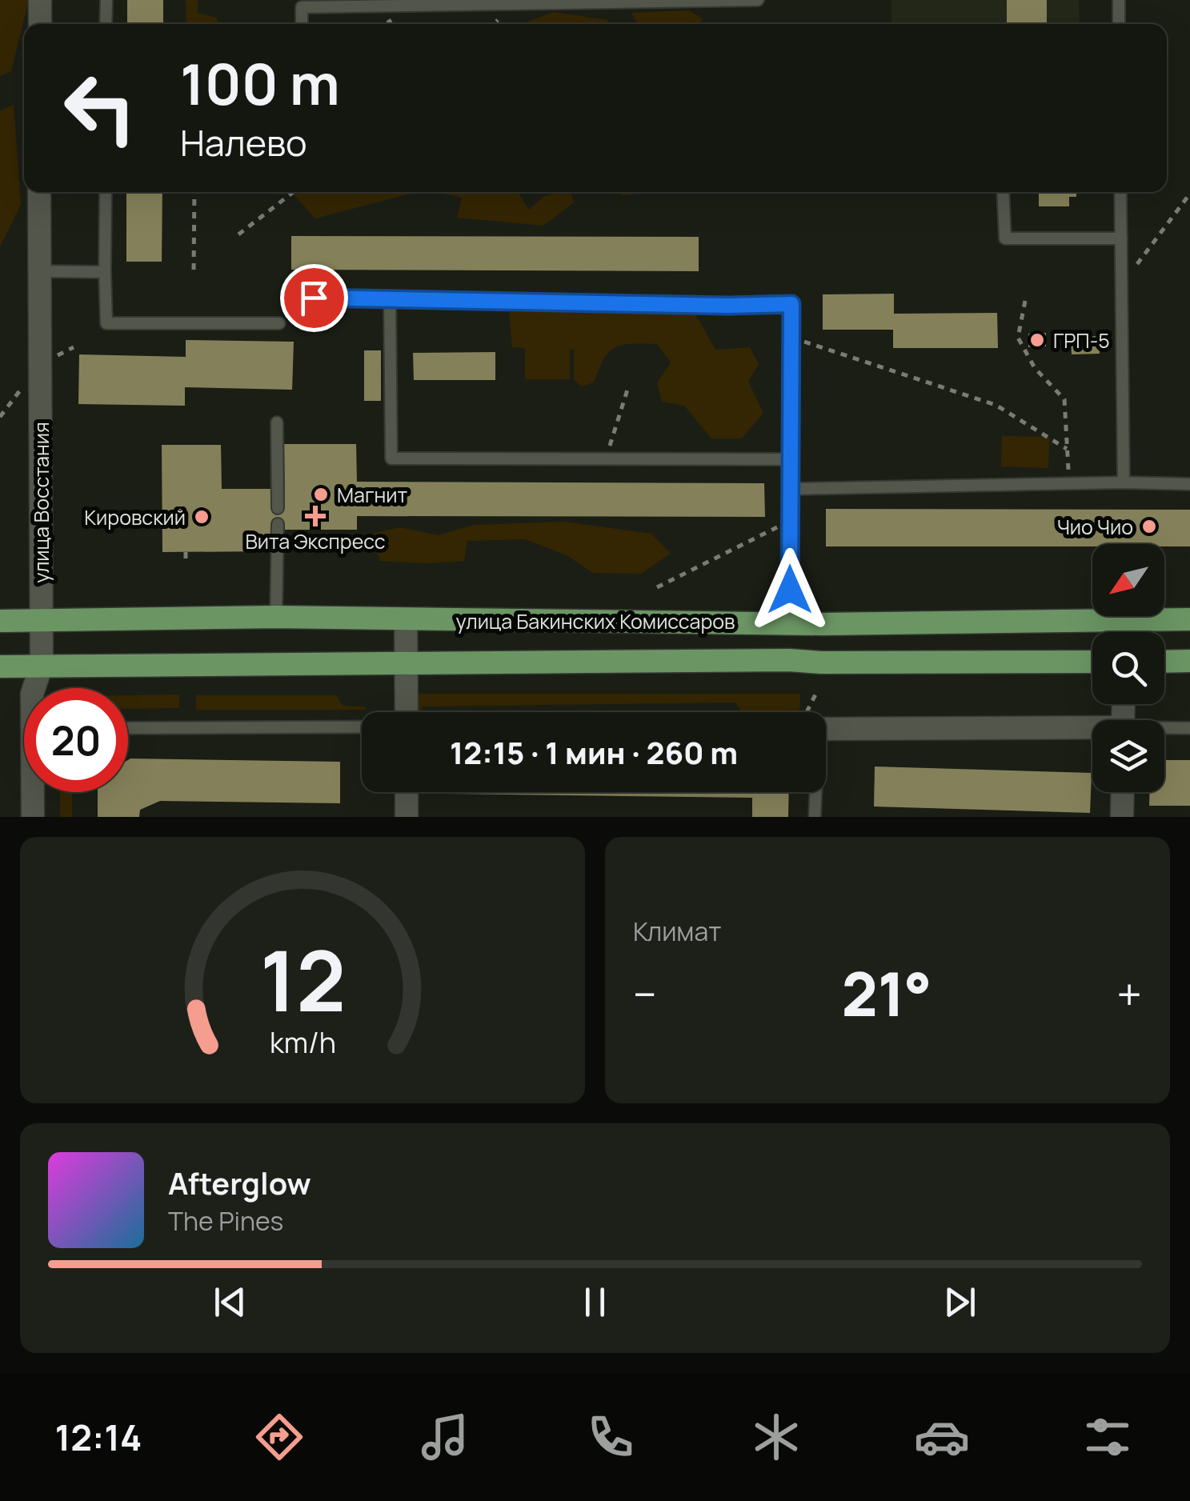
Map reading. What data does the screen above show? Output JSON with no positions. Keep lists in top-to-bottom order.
{
  "streets": {
    "main road": ["улица Бакинских Комиссаров"],
    "street": ["улица Восстания"]
  },
  "crossings": [
    ["улица Восстания", "улица Бакинских Комиссаров"]
  ],
  "places": {
    "other": [
      "ГРП-5",
      "Магнит",
      "Кировский",
      "Чио Чио"
    ],
    "health": ["Вита Экспресс"]
  },
  "north": "bottom left",
  "page": {
    "turn": ["100 m", "Налево"],
    "limit": "20",
    "trip": "12:15 · 1 мин · 260 m",
    "tile": "Климат",
    "heat": ["−", "21°", "+"],
    "song": ["Afterglow", "The Pines"],
    "tabs": "12:14",
    "gauge": ["12", "km/h"]
  }
}
